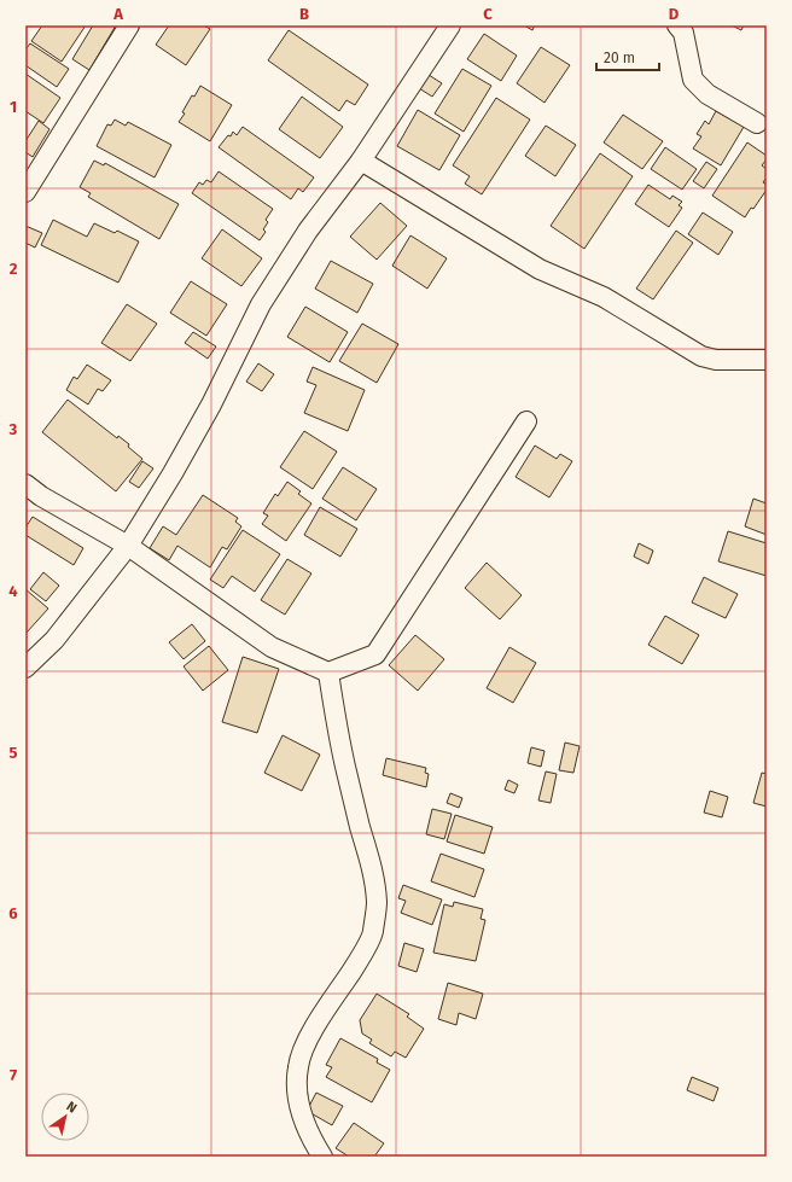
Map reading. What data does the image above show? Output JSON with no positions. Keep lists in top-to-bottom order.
{
  "scale_bar": "20 m",
  "north": "top right",
  "grid": {
    "columns": [
      "A",
      "B",
      "C",
      "D"
    ],
    "rows": [
      "1",
      "2",
      "3",
      "4",
      "5",
      "6",
      "7"
    ]
  }
}
